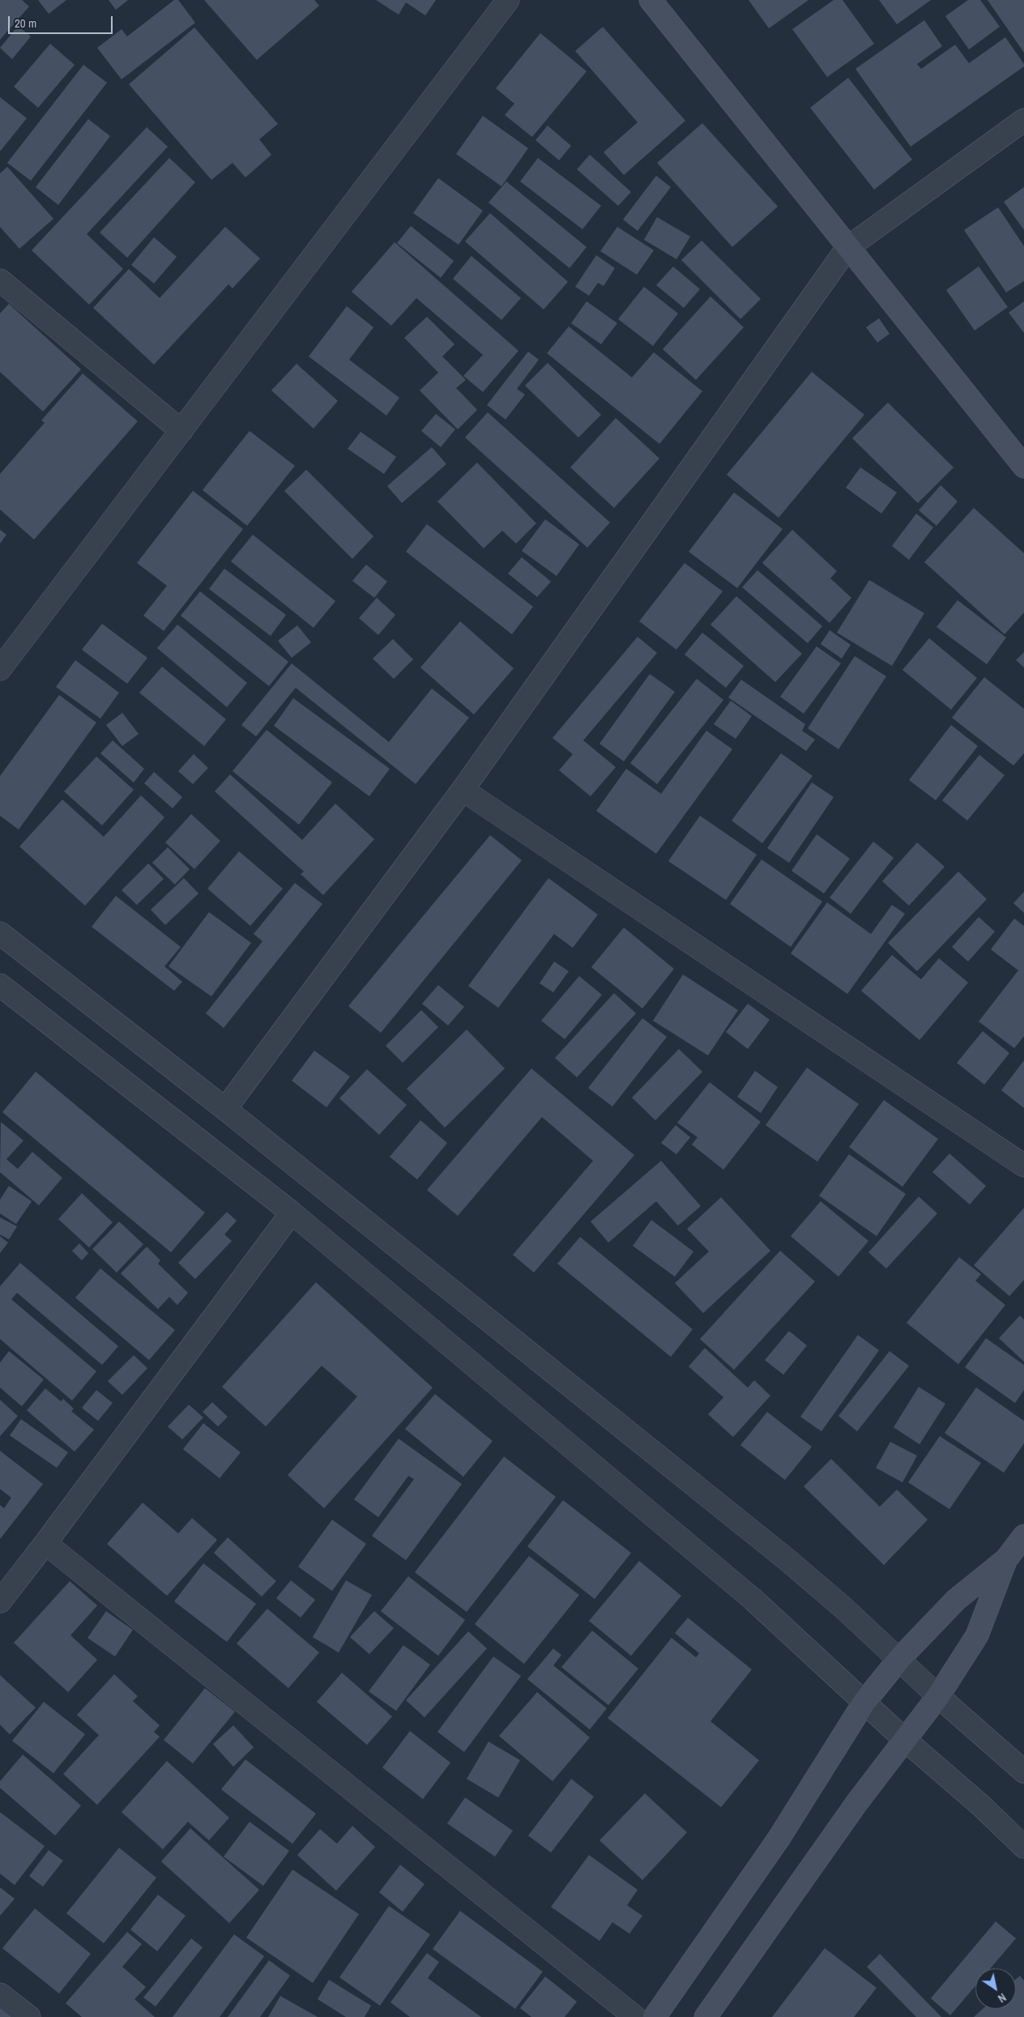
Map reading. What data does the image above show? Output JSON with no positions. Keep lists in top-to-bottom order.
{
  "scale_bar": "20 m",
  "north": "bottom right"
}
